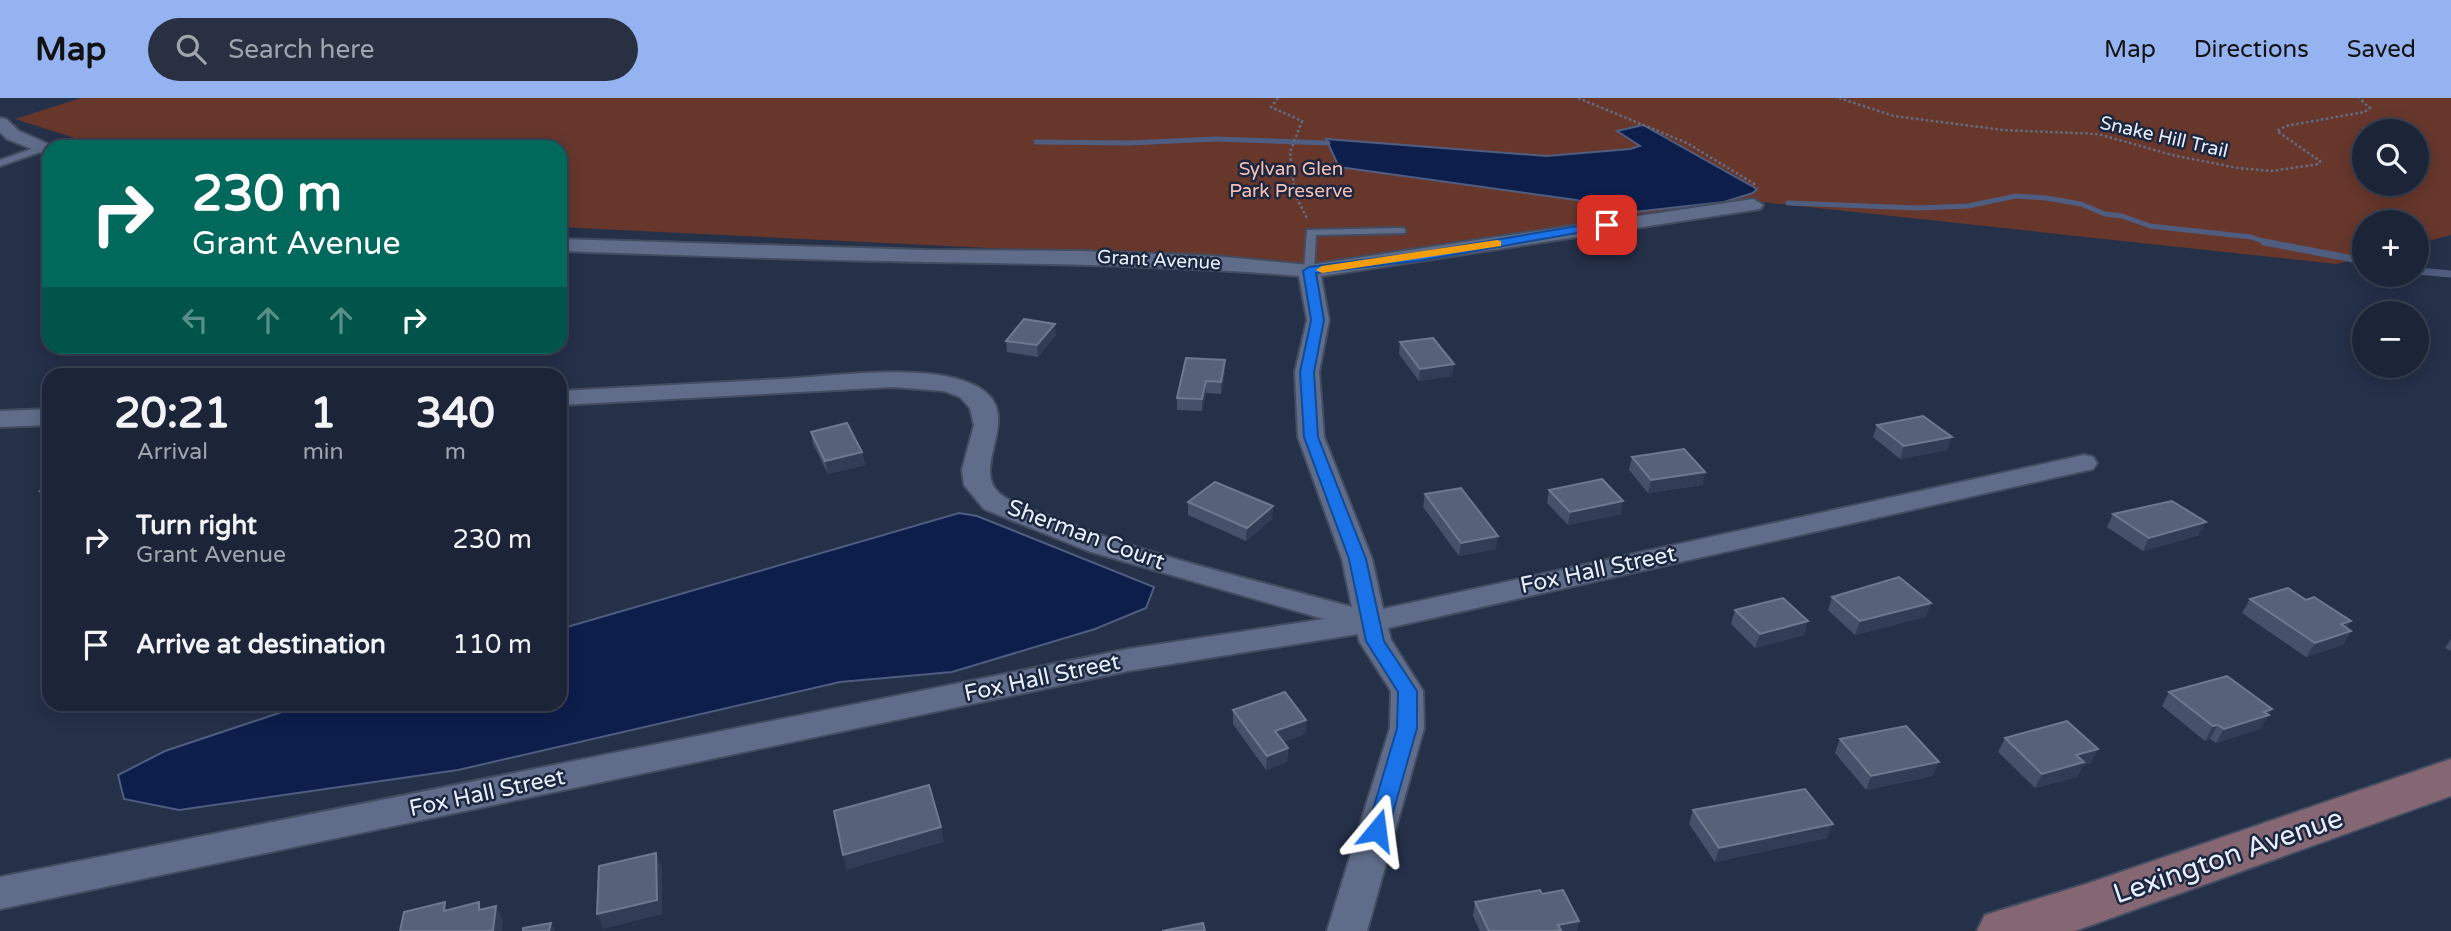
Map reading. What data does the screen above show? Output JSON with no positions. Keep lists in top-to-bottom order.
{
  "streets": {
    "street": [
      "Grant Avenue",
      "Sherman Court",
      "Fox Hall Street",
      "Lexington Avenue"
    ],
    "path": ["Snake Hill Trail"]
  },
  "crossings": [
    ["Sherman Court", "Fox Hall Street"]
  ],
  "parks": ["Sylvan Glen Park Preserve"],
  "page": {
    "header": "Map",
    "search": "Search here",
    "nav": ["Map", "Directions", "Saved"],
    "map_buttons": ["+", "−"],
    "turn": ["230 m", "Grant Avenue"],
    "eta": [
      "20:21",
      "Arrival",
      "1",
      "min",
      "340",
      "m"
    ],
    "list": [
      {
        "name": "Turn right",
        "note": "Grant Avenue",
        "value": "230 m"
      },
      {
        "name": "Arrive at destination",
        "value": "110 m"
      }
    ]
  }
}
